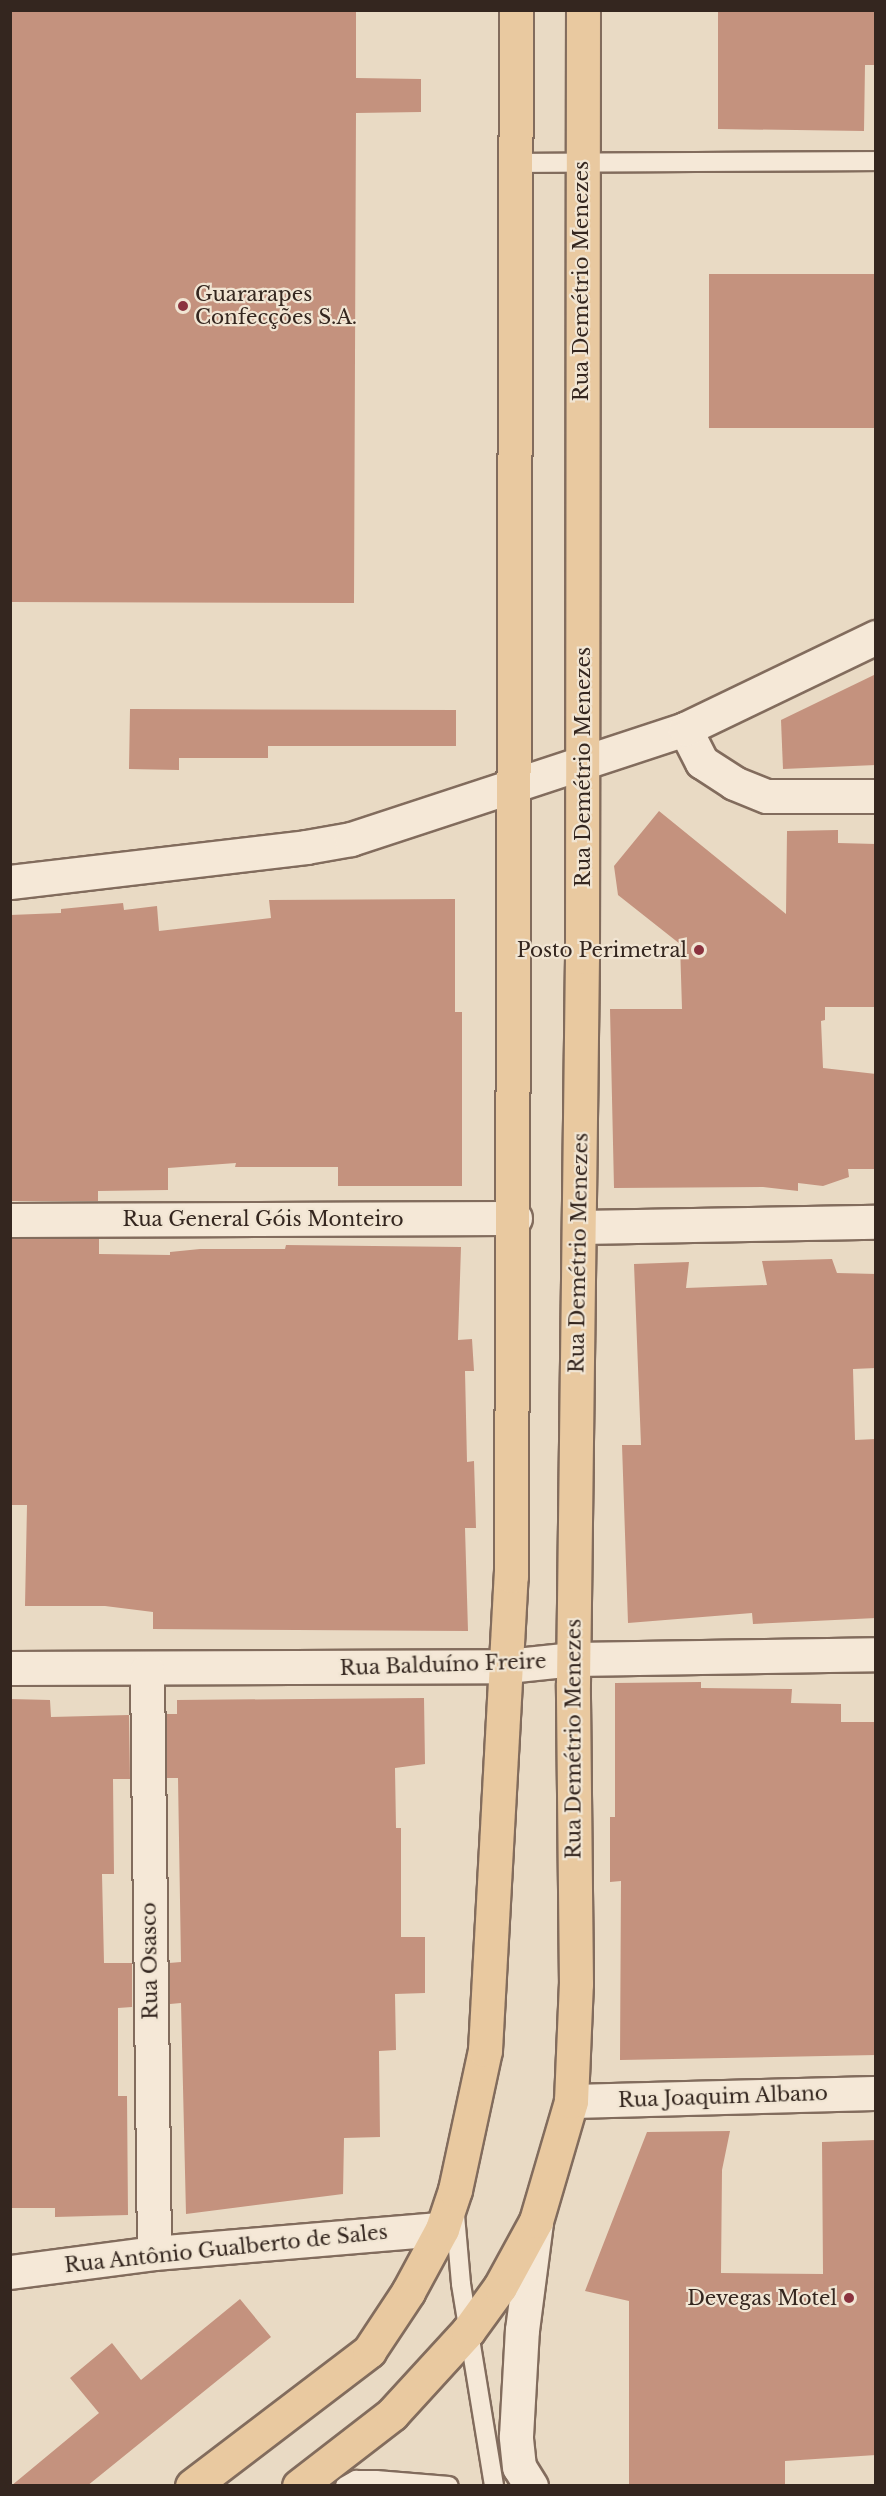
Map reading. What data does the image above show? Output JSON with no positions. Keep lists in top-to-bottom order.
{
  "streets": {
    "main road": ["Rua Demétrio Menezes"],
    "street": [
      "Rua General Góis Monteiro",
      "Rua Balduíno Freire",
      "Rua Osasco",
      "Rua Joaquim Albano",
      "Rua Antônio Gualberto de Sales"
    ]
  },
  "crossings": [
    ["Rua Demétrio Menezes", "Rua Balduíno Freire"],
    ["Rua Demétrio Menezes", "Rua Joaquim Albano"],
    ["Rua Balduíno Freire", "Rua Osasco"],
    ["Rua Osasco", "Rua Antônio Gualberto de Sales"]
  ],
  "places": ["Guararapes Confecções S.A.", "Posto Perimetral", "Devegas Motel"]
}
